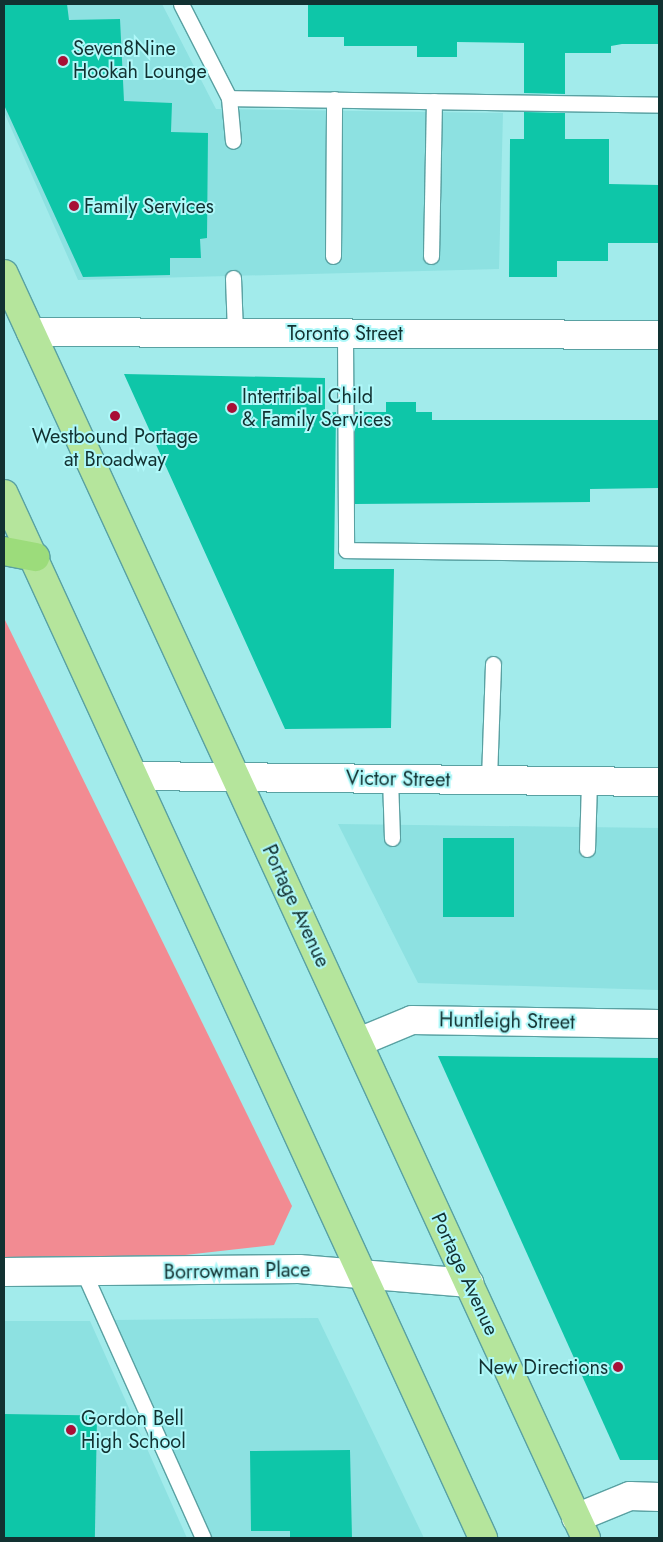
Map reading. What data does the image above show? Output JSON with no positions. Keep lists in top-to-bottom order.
{
  "streets": {
    "main road": ["Portage Avenue"],
    "street": [
      "Toronto Street",
      "Victor Street",
      "Huntleigh Street",
      "Borrowman Place"
    ]
  },
  "crossings": [
    ["Toronto Street", "Portage Avenue"],
    ["Victor Street", "Portage Avenue"],
    ["Portage Avenue", "Huntleigh Street"],
    ["Portage Avenue", "Borrowman Place"]
  ],
  "places": [
    "Seven8Nine Hookah Lounge",
    "Family Services",
    "Intertribal Child & Family Services",
    "Westbound Portage at Broadway",
    "New Directions",
    "Gordon Bell High School"
  ]
}
